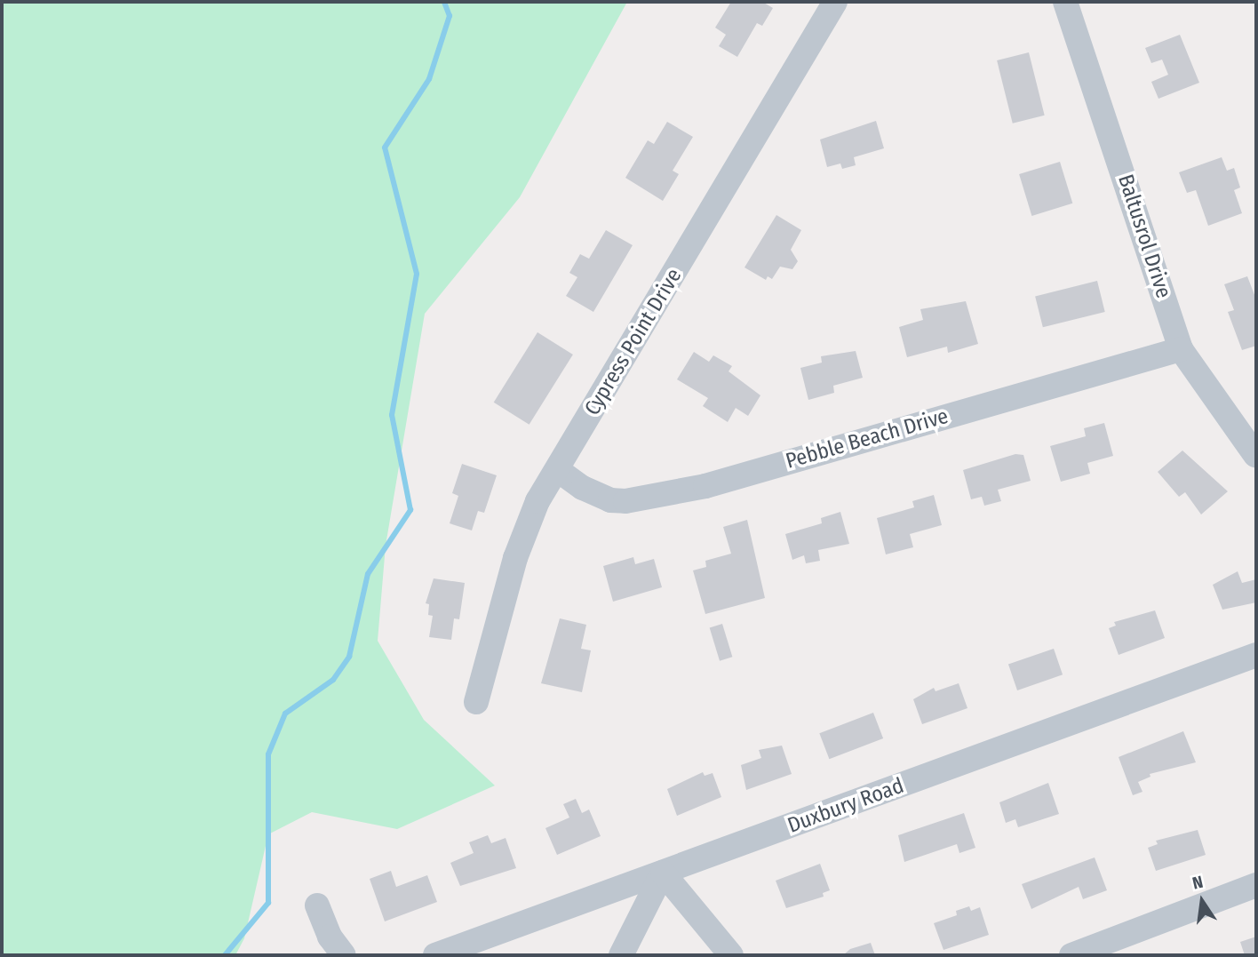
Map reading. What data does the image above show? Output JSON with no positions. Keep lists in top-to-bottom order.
{
  "streets": {
    "street": [
      "Baltusrol Drive",
      "Cypress Point Drive",
      "Pebble Beach Drive",
      "Duxbury Road"
    ]
  },
  "crossings": [
    ["Baltusrol Drive", "Pebble Beach Drive"],
    ["Cypress Point Drive", "Pebble Beach Drive"]
  ],
  "north": "top"
}
